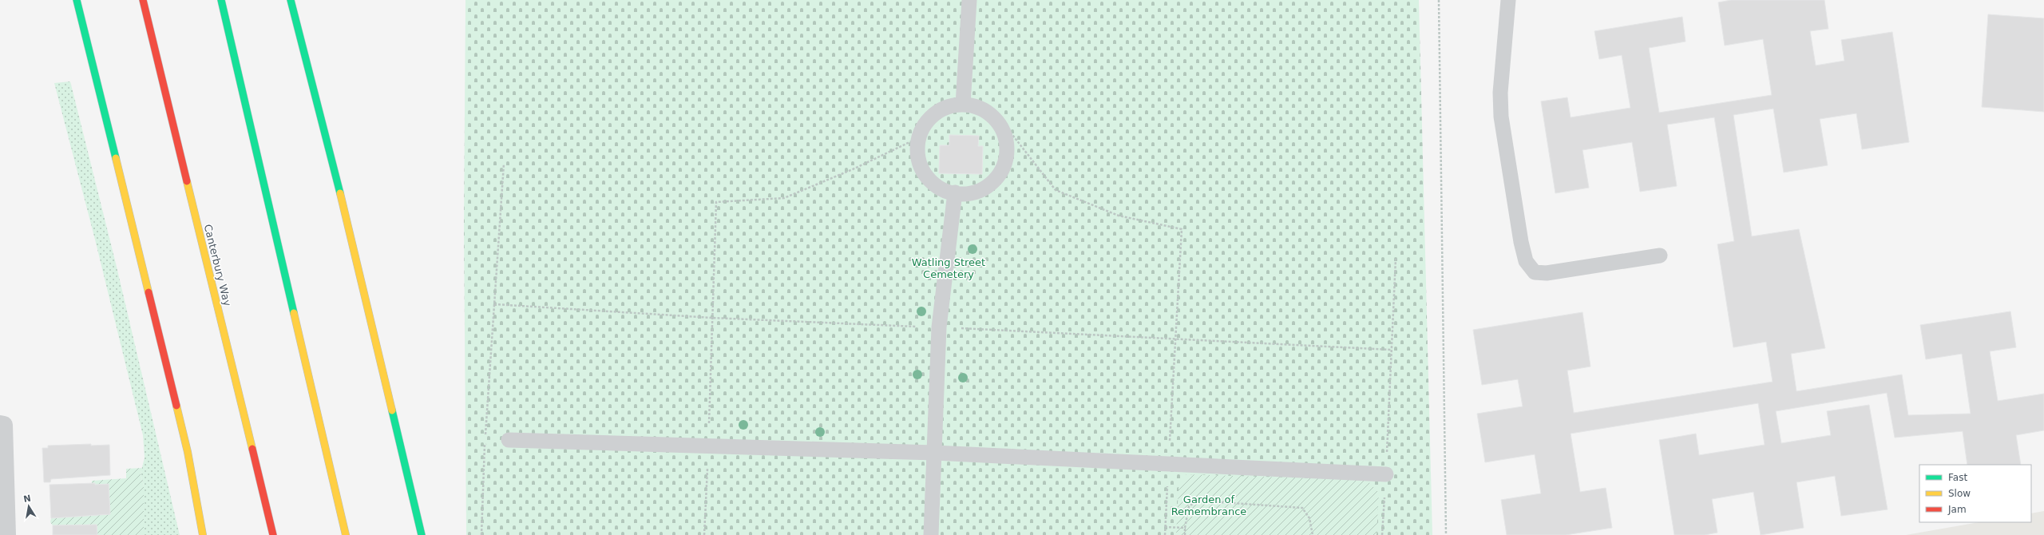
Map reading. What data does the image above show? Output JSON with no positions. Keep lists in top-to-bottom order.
{
  "streets": {
    "highway": ["Canterbury Way"]
  },
  "parks": ["Watling Street Cemetery", "Garden of Remembrance"],
  "legend": ["Fast", "Slow", "Jam"],
  "north": "top"
}
